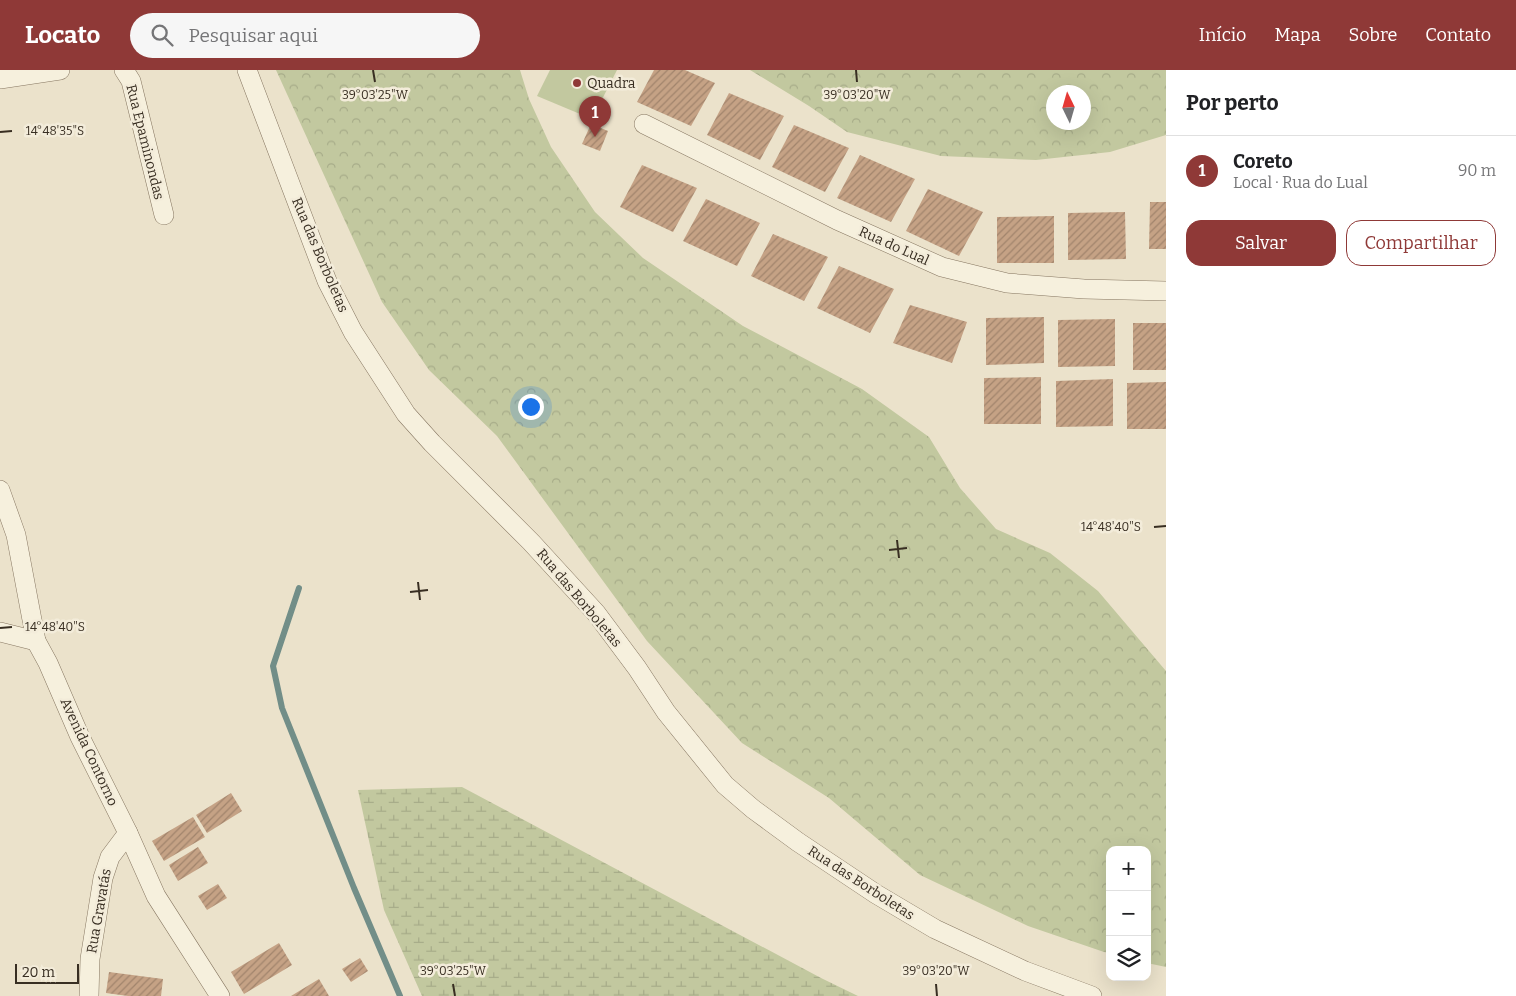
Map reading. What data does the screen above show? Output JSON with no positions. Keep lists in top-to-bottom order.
{
  "streets": {
    "street": [
      "Rua Epaminondas",
      "Rua do Lual",
      "Rua das Borboletas",
      "Avenida Contorno",
      "Rua Gravatás"
    ]
  },
  "crossings": [
    ["Avenida Contorno", "Rua Gravatás"]
  ],
  "places": ["Quadra"],
  "scale_bar": "20 m",
  "north": "top",
  "page": {
    "header": "Locato",
    "search": "Pesquisar aqui",
    "nav": [
      "Início",
      "Mapa",
      "Sobre",
      "Contato"
    ],
    "heading": "Por perto",
    "pins": "1",
    "list": [
      {
        "mark": "1",
        "name": "Coreto",
        "note": "Local · Rua do Lual",
        "value": "90 m"
      }
    ],
    "buttons": ["Salvar", "Compartilhar"],
    "map_buttons": ["+", "−"],
    "scale": "20 m"
  },
  "coordinates": [
    "39°03'25\"W",
    "39°03'20\"W",
    "14°48'35\"S",
    "14°48'40\"S"
  ]
}
